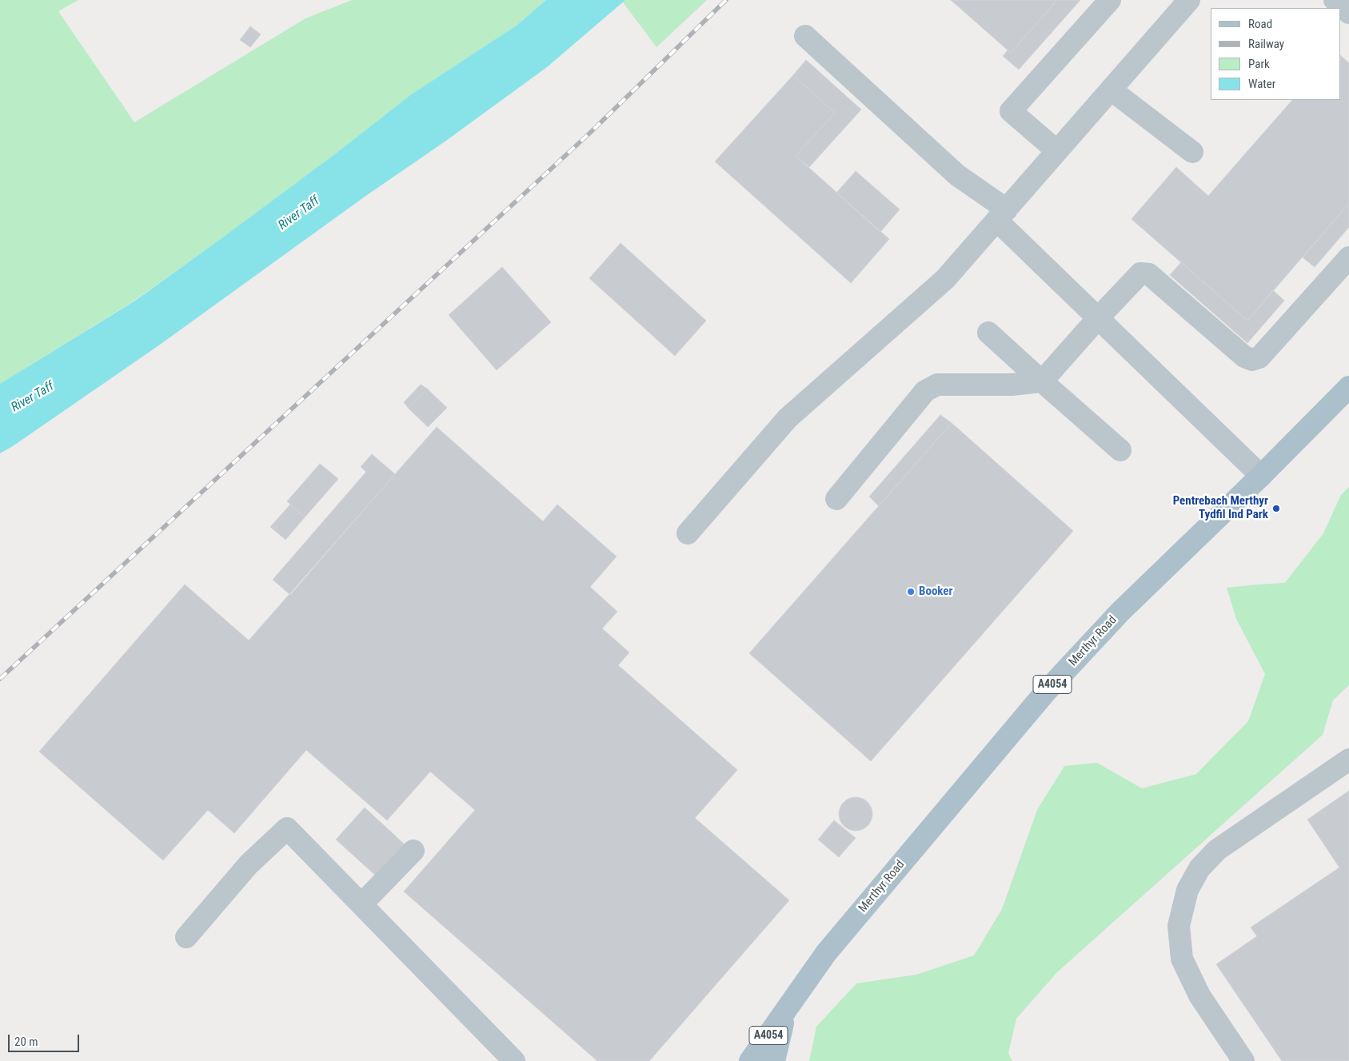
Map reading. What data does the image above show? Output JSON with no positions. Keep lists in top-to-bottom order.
{
  "streets": {
    "main road": ["Merthyr Road", "A4054"]
  },
  "water": ["River Taff"],
  "places": ["Pentrebach Merthyr Tydfil Ind Park", "Booker"],
  "legend": [
    "Road",
    "Railway",
    "Park",
    "Water"
  ],
  "scale_bar": "20 m"
}
